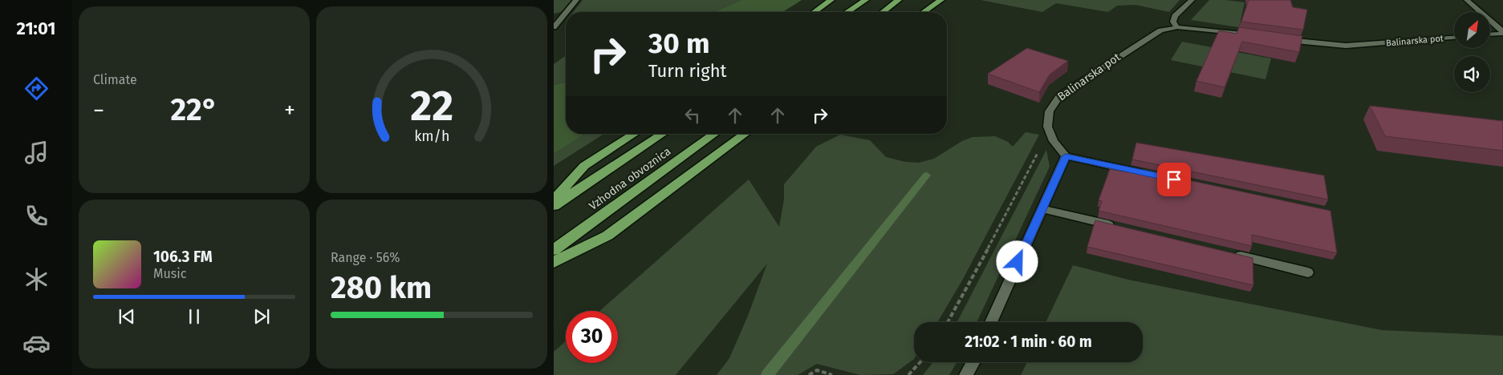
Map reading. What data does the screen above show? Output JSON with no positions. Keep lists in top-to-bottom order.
{
  "streets": {
    "highway": ["Vzhodna obvoznica"],
    "street": ["Balinarska pot"]
  },
  "north": "top right",
  "page": {
    "tabs": "21:01",
    "tile": [
      "Climate",
      ["Range · 56%", "280 km"]
    ],
    "turn": ["30 m", "Turn right"],
    "heat": ["−", "22°", "+"],
    "song": ["106.3 FM", "Music"],
    "limit": "30",
    "trip": "21:02 · 1 min · 60 m",
    "gauge": ["22", "km/h"]
  }
}
